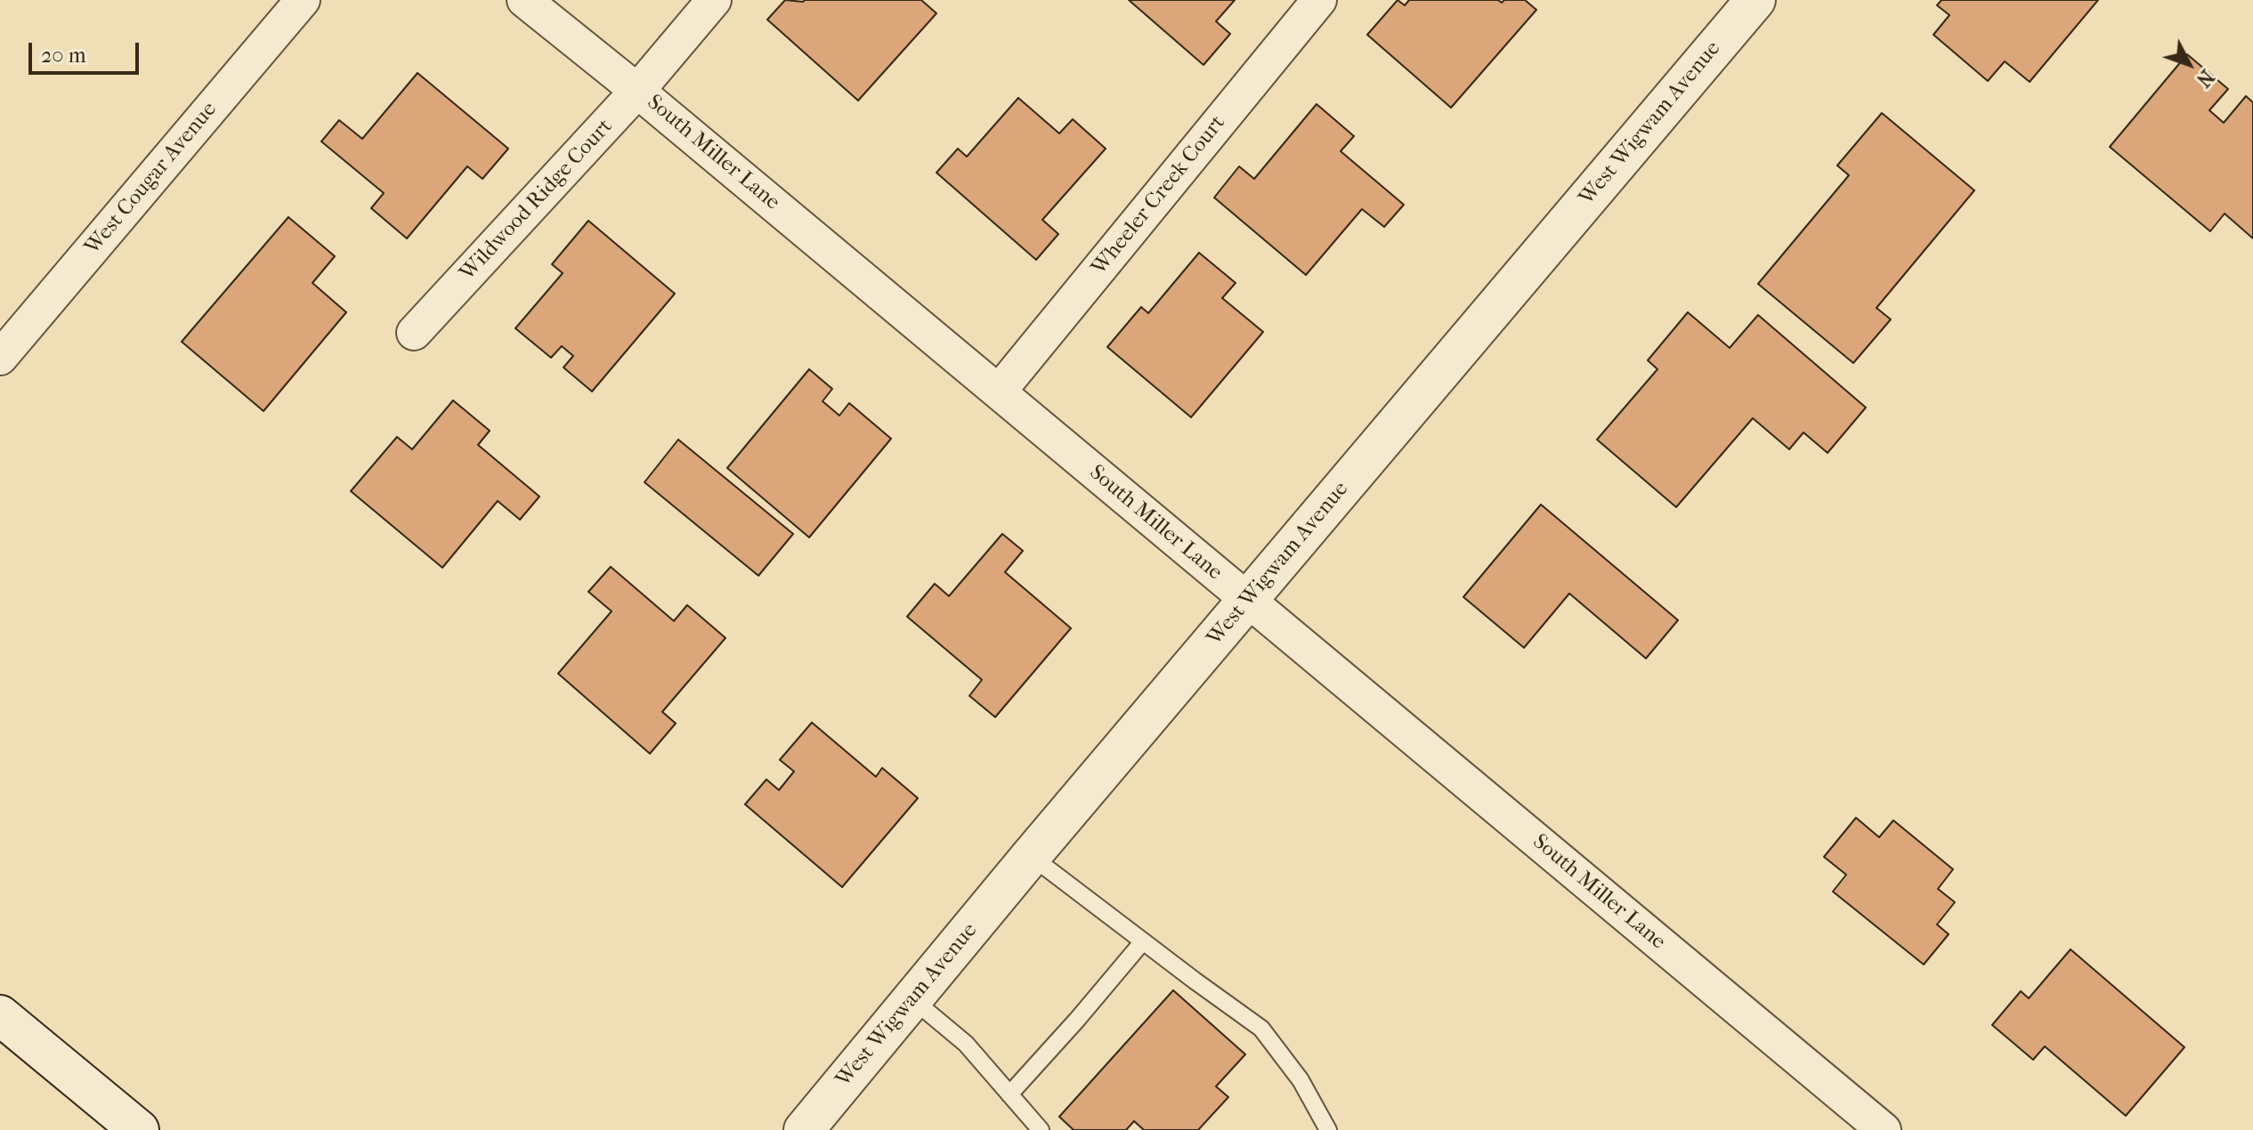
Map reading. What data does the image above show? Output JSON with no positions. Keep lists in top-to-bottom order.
{
  "streets": {
    "street": [
      "West Wigwam Avenue",
      "South Miller Lane",
      "West Cougar Avenue",
      "Wheeler Creek Court",
      "Wildwood Ridge Court"
    ]
  },
  "crossings": [
    ["West Wigwam Avenue", "South Miller Lane"],
    ["South Miller Lane", "Wheeler Creek Court"],
    ["South Miller Lane", "Wildwood Ridge Court"]
  ],
  "scale_bar": "20 m",
  "north": "bottom right"
}
